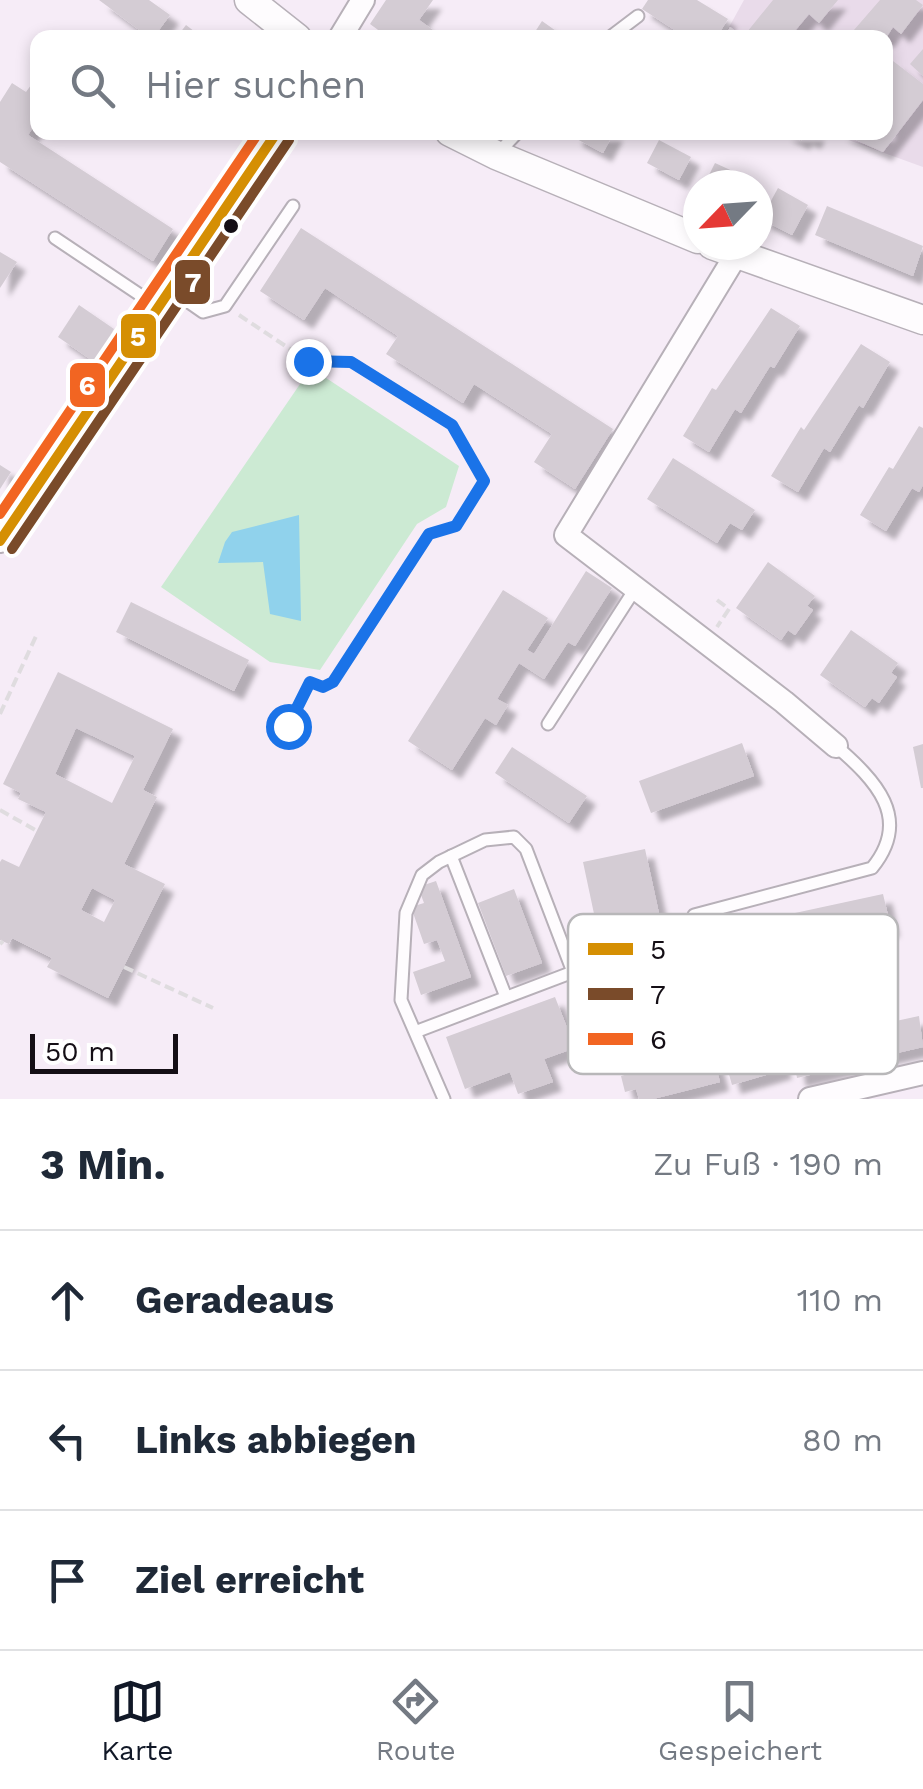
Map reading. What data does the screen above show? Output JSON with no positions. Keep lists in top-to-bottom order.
{
  "lines": ["transit line 5", "transit line 7", "transit line 6"],
  "legend": ["5", "7", "6"],
  "scale_bar": "50 m",
  "north": "bottom left",
  "page": {
    "search": "Hier suchen",
    "scale": "50 m",
    "heading": ["3 Min.", "Zu Fuß · 190 m"],
    "list": [
      ["Geradeaus", "110 m"],
      ["Links abbiegen", "80 m"],
      "Ziel erreicht"
    ],
    "nav": ["Karte", "Route", "Gespeichert"]
  }
}
